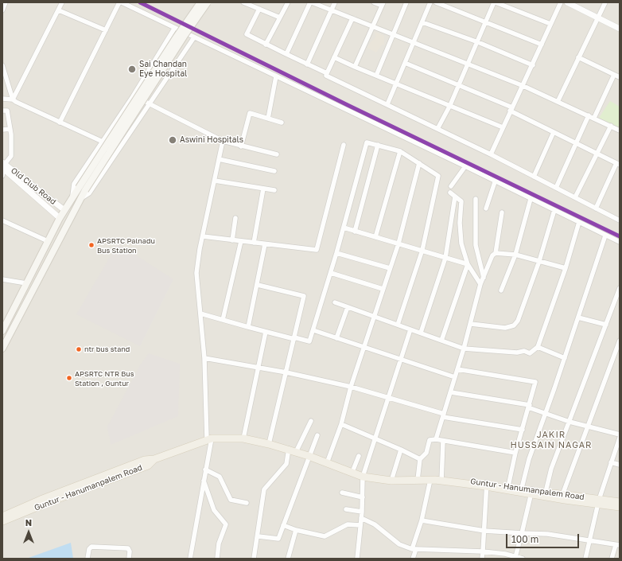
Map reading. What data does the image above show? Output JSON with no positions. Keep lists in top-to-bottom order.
{
  "streets": {
    "main road": ["Guntur - Hanumanpalem Road"],
    "street": ["Old Club Road"]
  },
  "districts": ["JAKIR HUSSAIN NAGAR"],
  "places": [
    "Sai Chandan Eye Hospital",
    "Aswini Hospitals",
    "APSRTC Palnadu Bus Station",
    "ntr bus stand",
    "APSRTC NTR Bus Station , Guntur"
  ],
  "scale_bar": "100 m",
  "north": "top"
}
